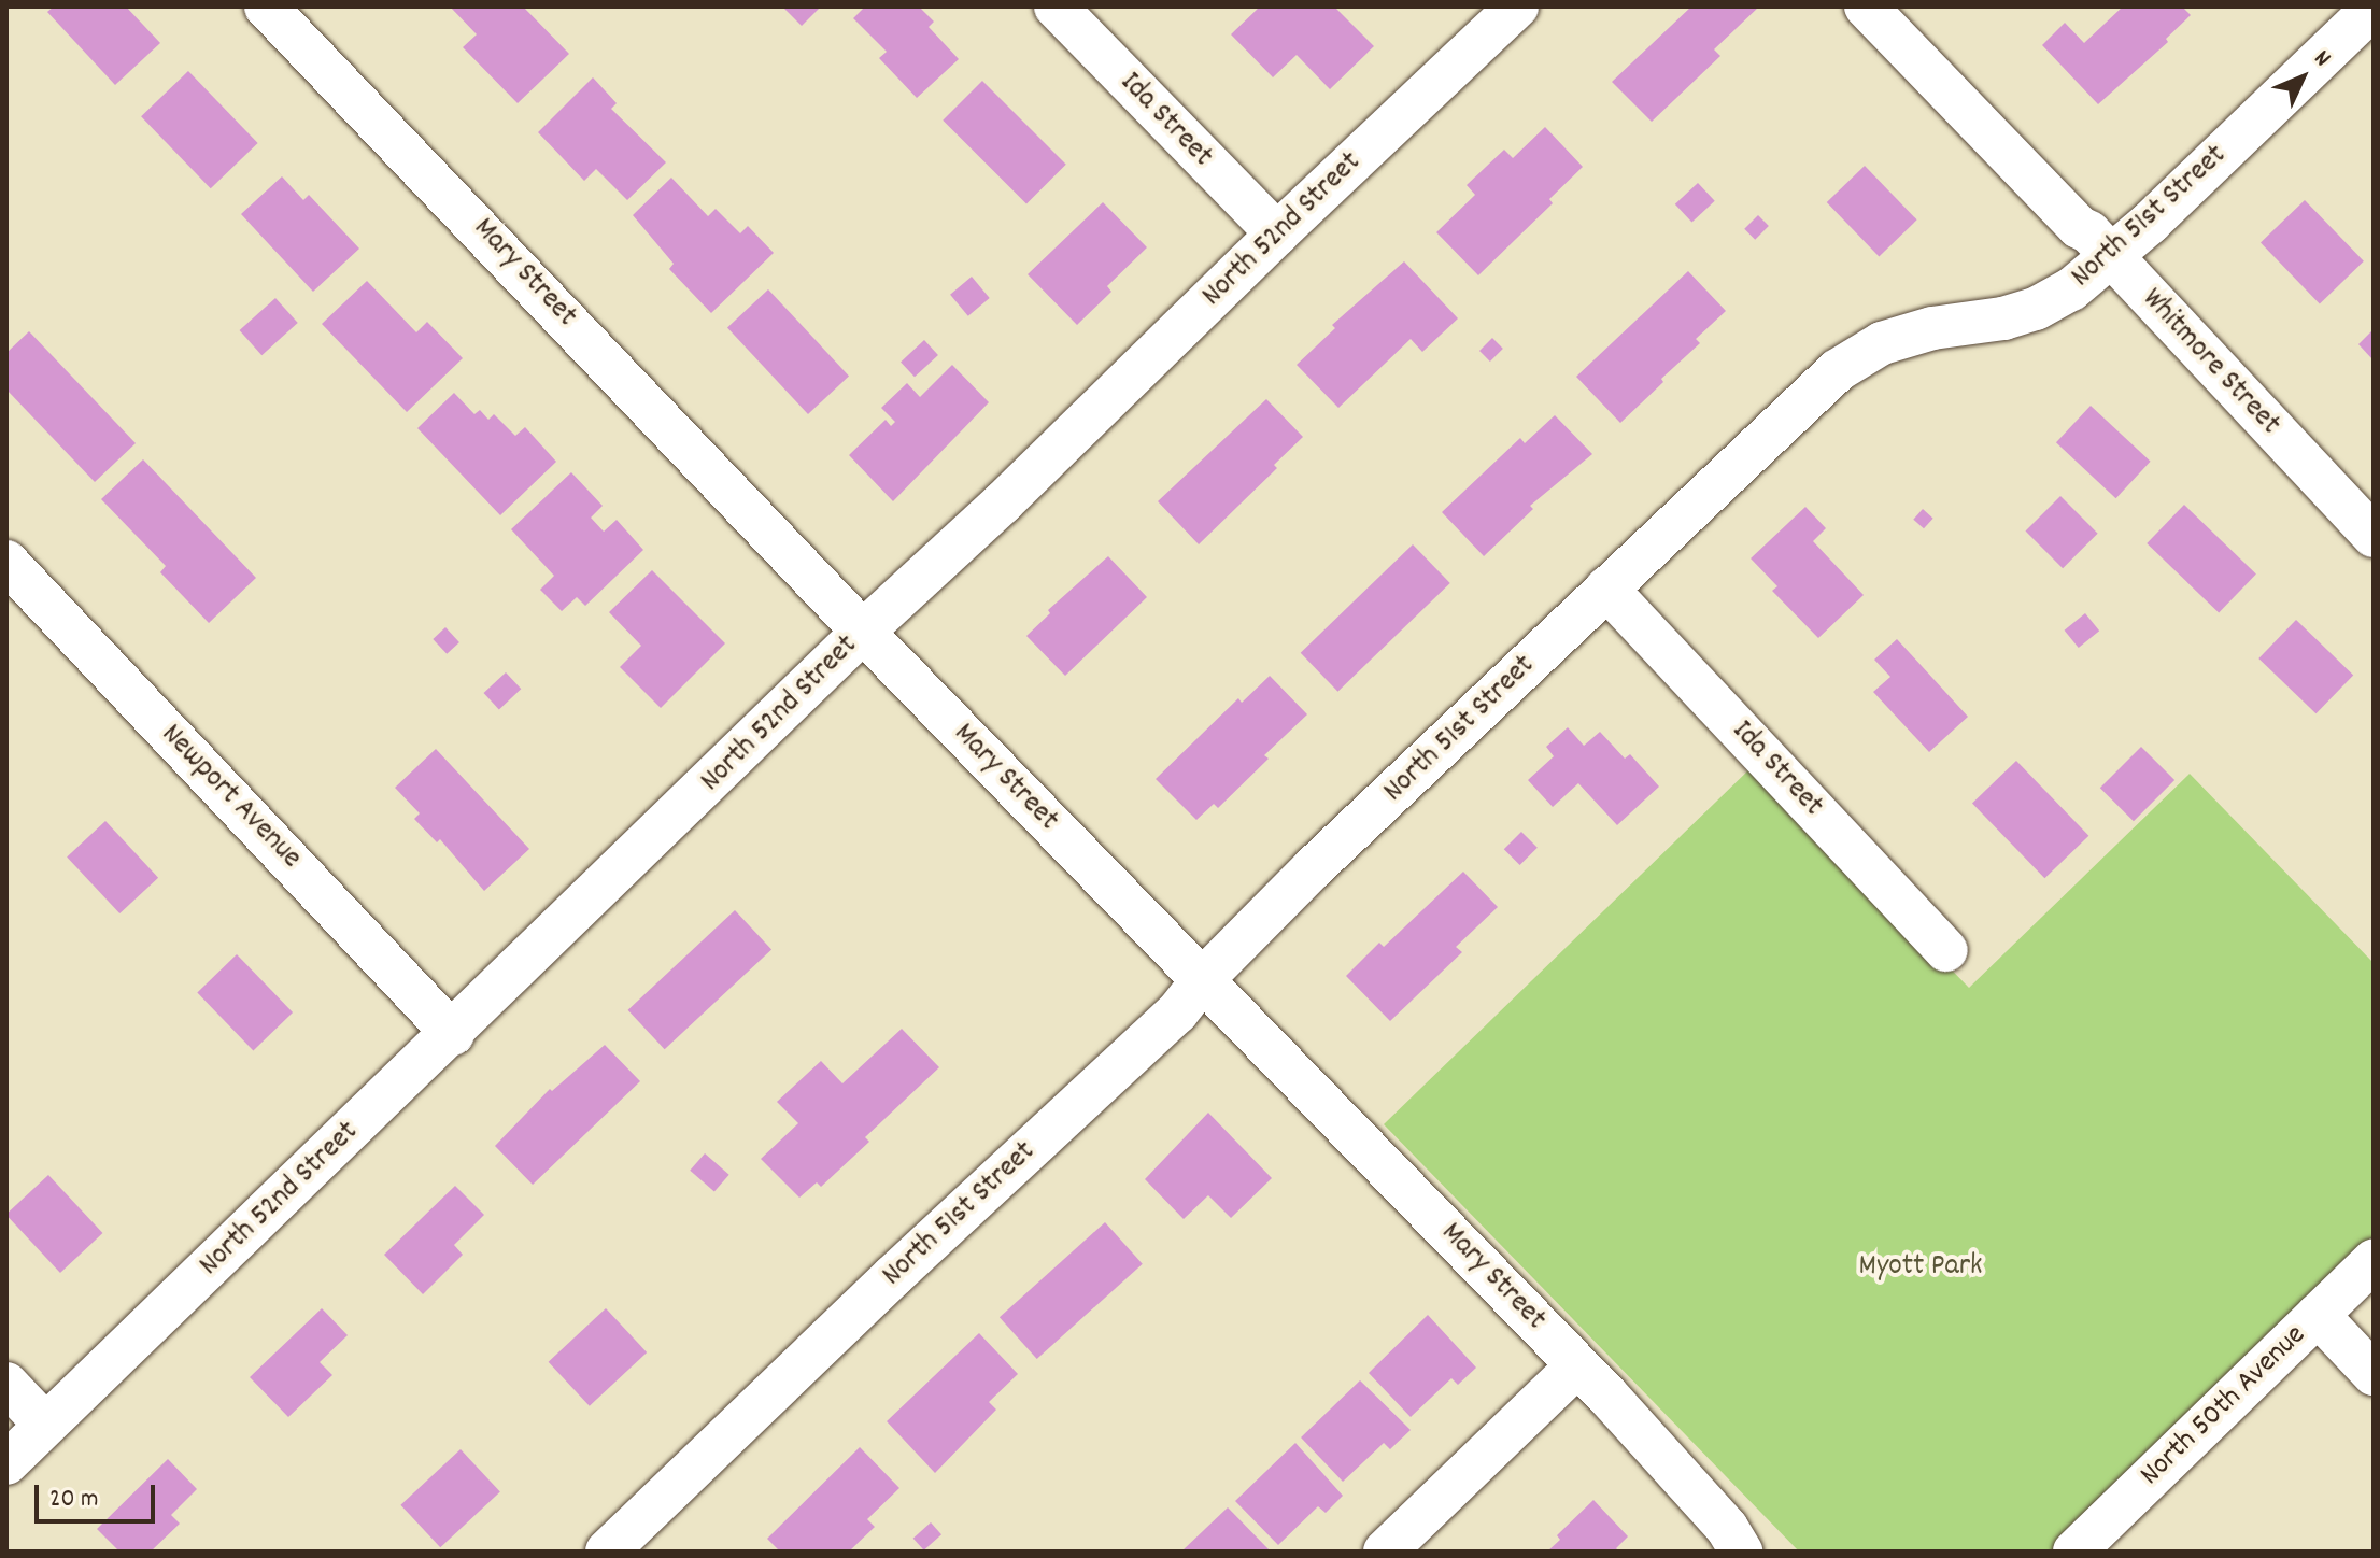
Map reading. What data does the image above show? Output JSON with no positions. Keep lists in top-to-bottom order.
{
  "streets": {
    "street": [
      "Ida Street",
      "North 51st Street",
      "North 52nd Street",
      "Mary Street",
      "Whitmore Street",
      "Newport Avenue",
      "North 50th Avenue"
    ]
  },
  "crossings": [
    ["Ida Street", "North 51st Street"],
    ["Ida Street", "North 52nd Street"],
    ["North 51st Street", "Mary Street"],
    ["North 51st Street", "Whitmore Street"],
    ["North 52nd Street", "Mary Street"],
    ["North 52nd Street", "Newport Avenue"]
  ],
  "parks": ["Myott Park"],
  "scale_bar": "20 m",
  "north": "top right"
}
